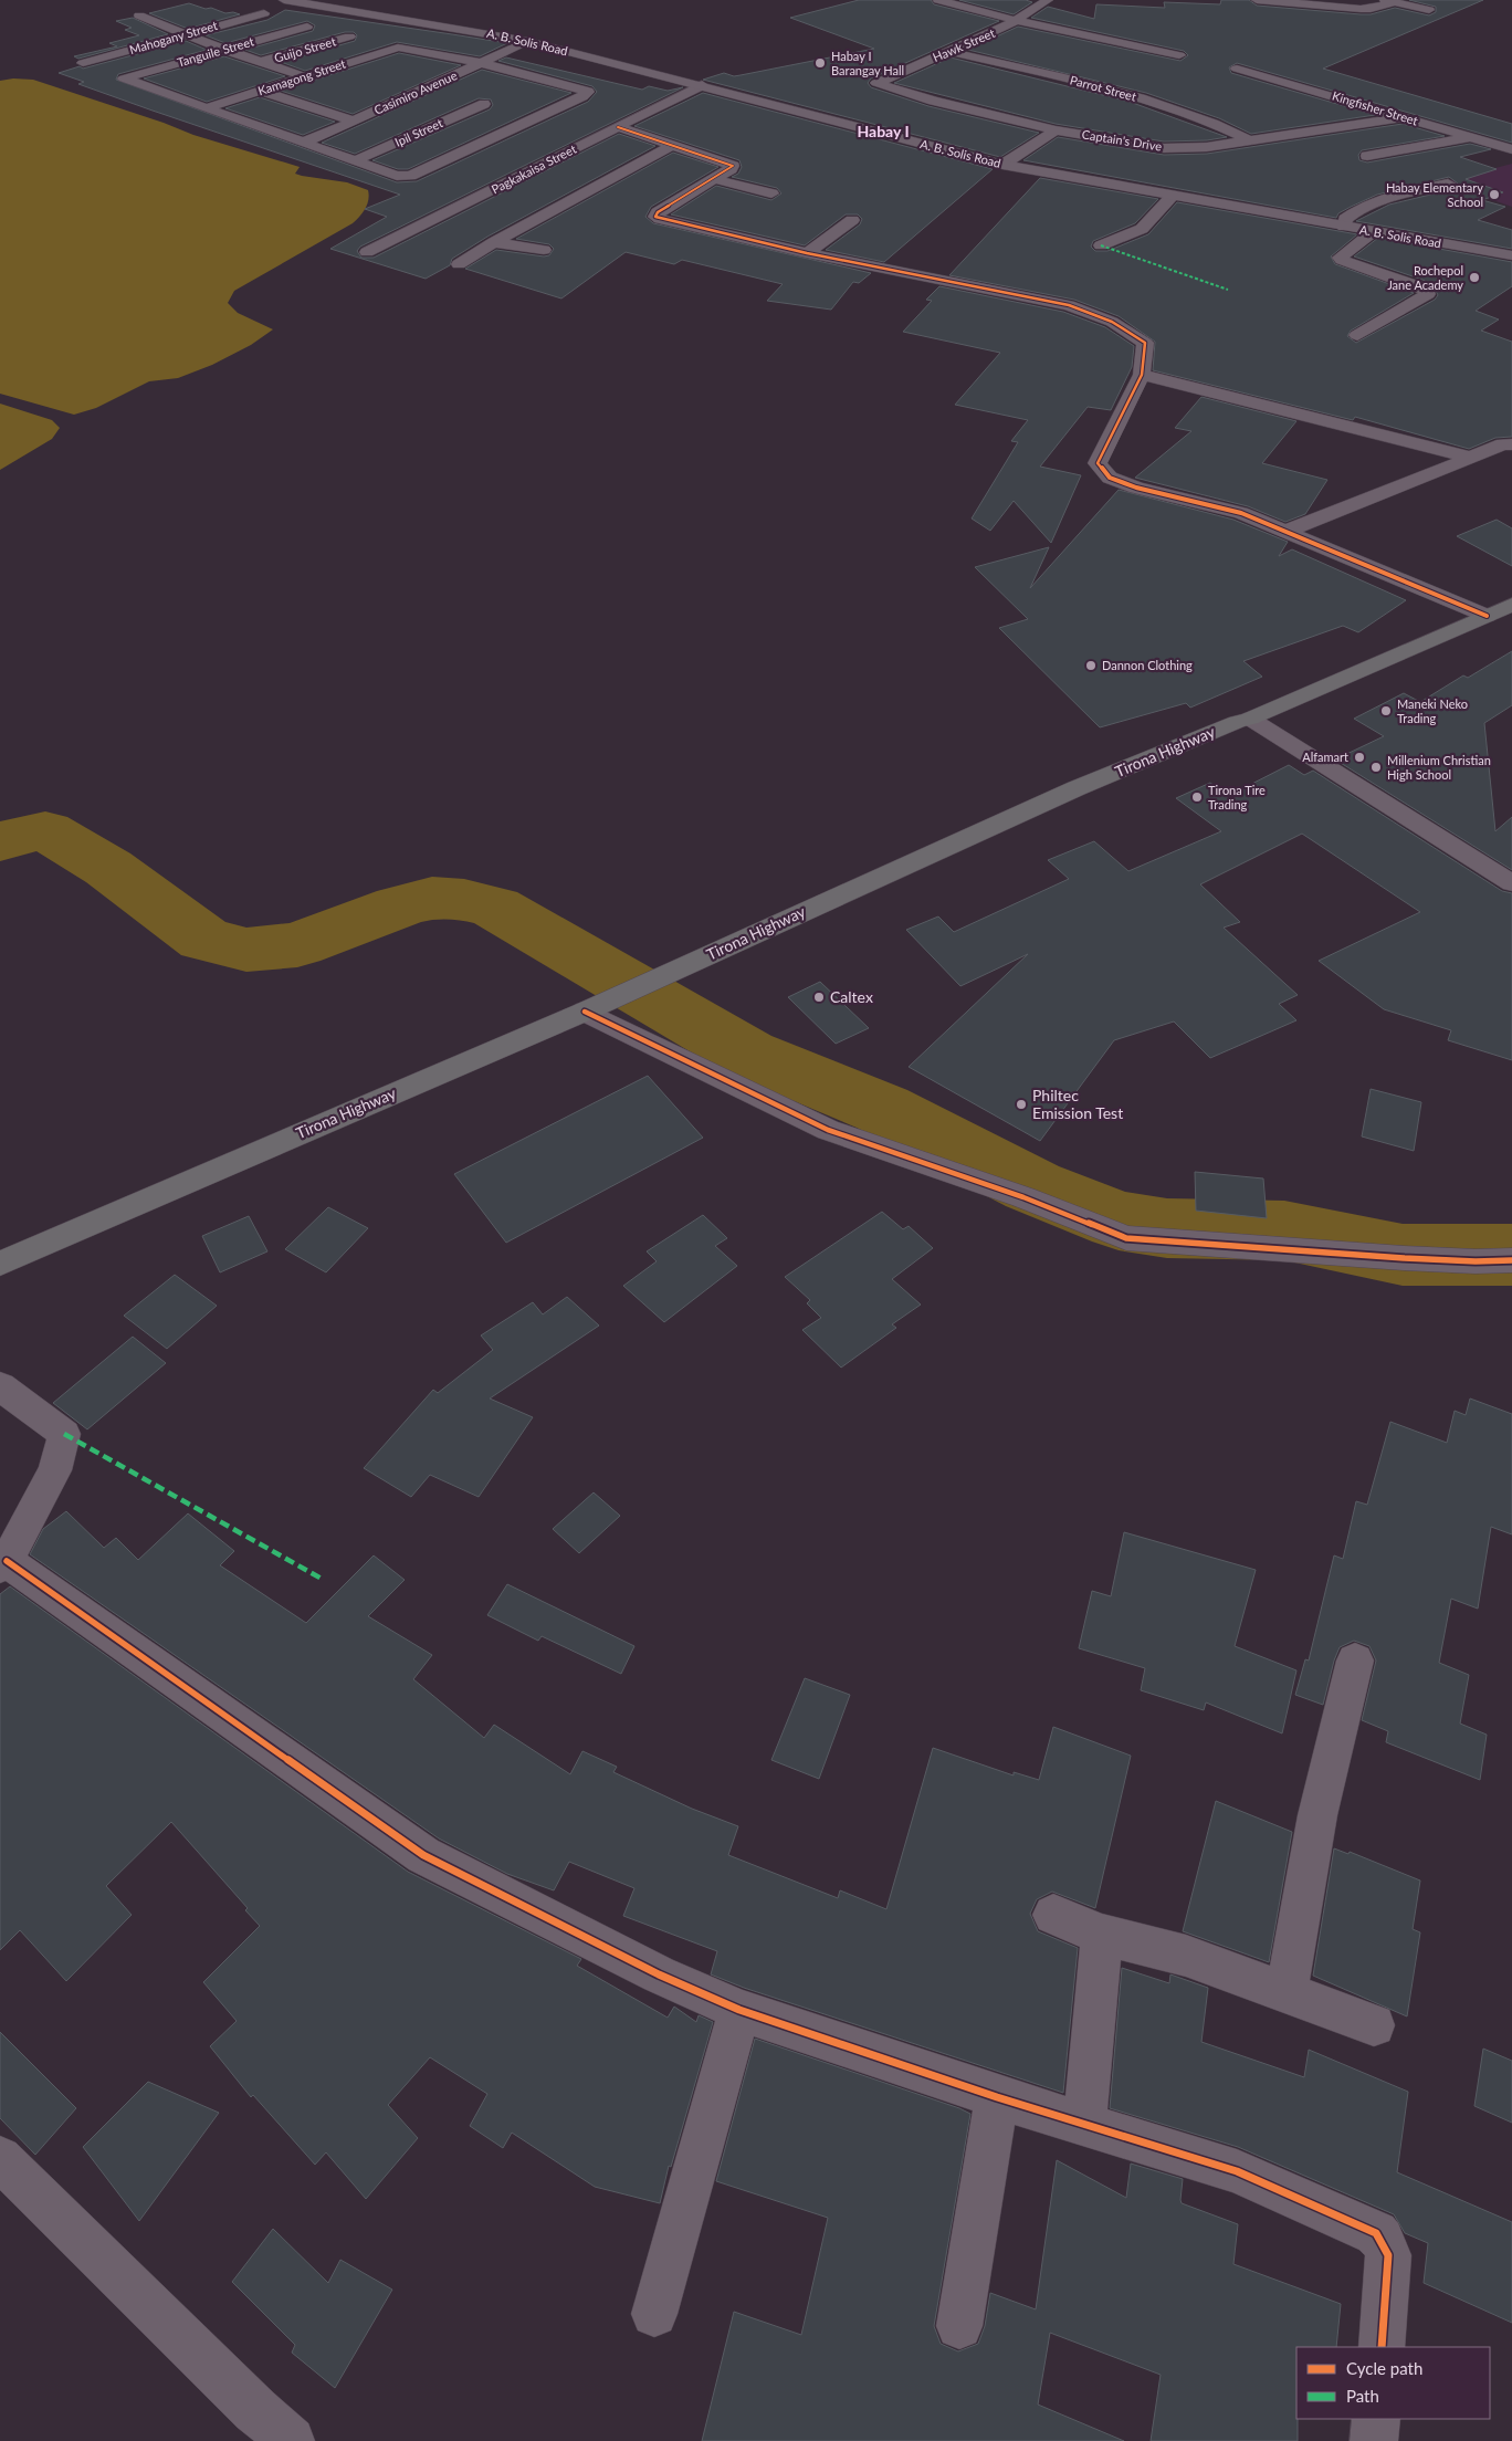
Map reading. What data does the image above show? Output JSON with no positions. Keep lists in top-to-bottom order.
{
  "streets": {
    "main road": ["Tirona Highway"],
    "street": [
      "Mahogany Street",
      "A. B. Solis Road",
      "Hawk Street",
      "Guijo Street",
      "Tanguile Street",
      "Kamagong Street",
      "Parrot Street",
      "Casimiro Avenue",
      "Kingfisher Street",
      "Ipil Street",
      "Captain's Drive",
      "Pagkakaisa Street"
    ]
  },
  "crossings": [
    ["A. B. Solis Road", "Casimiro Avenue"],
    ["A. B. Solis Road", "Pagkakaisa Street"],
    ["Hawk Street", "Parrot Street"],
    ["Hawk Street", "Captain's Drive"],
    ["Tanguile Street", "Kamagong Street"],
    ["Kamagong Street", "Casimiro Avenue"],
    ["Parrot Street", "Captain's Drive"],
    ["Kingfisher Street", "Captain's Drive"]
  ],
  "districts": ["Habay I"],
  "places": [
    "Habay I Barangay Hall",
    "Habay Elementary School",
    "Rochepol Jane Academy",
    "Dannon Clothing",
    "Maneki Neko Trading",
    "Alfamart",
    "Millenium Christian High School",
    "Tirona Tire Trading",
    "Caltex",
    "Philtec Emission Test"
  ],
  "legend": ["Cycle path", "Path"]
}
